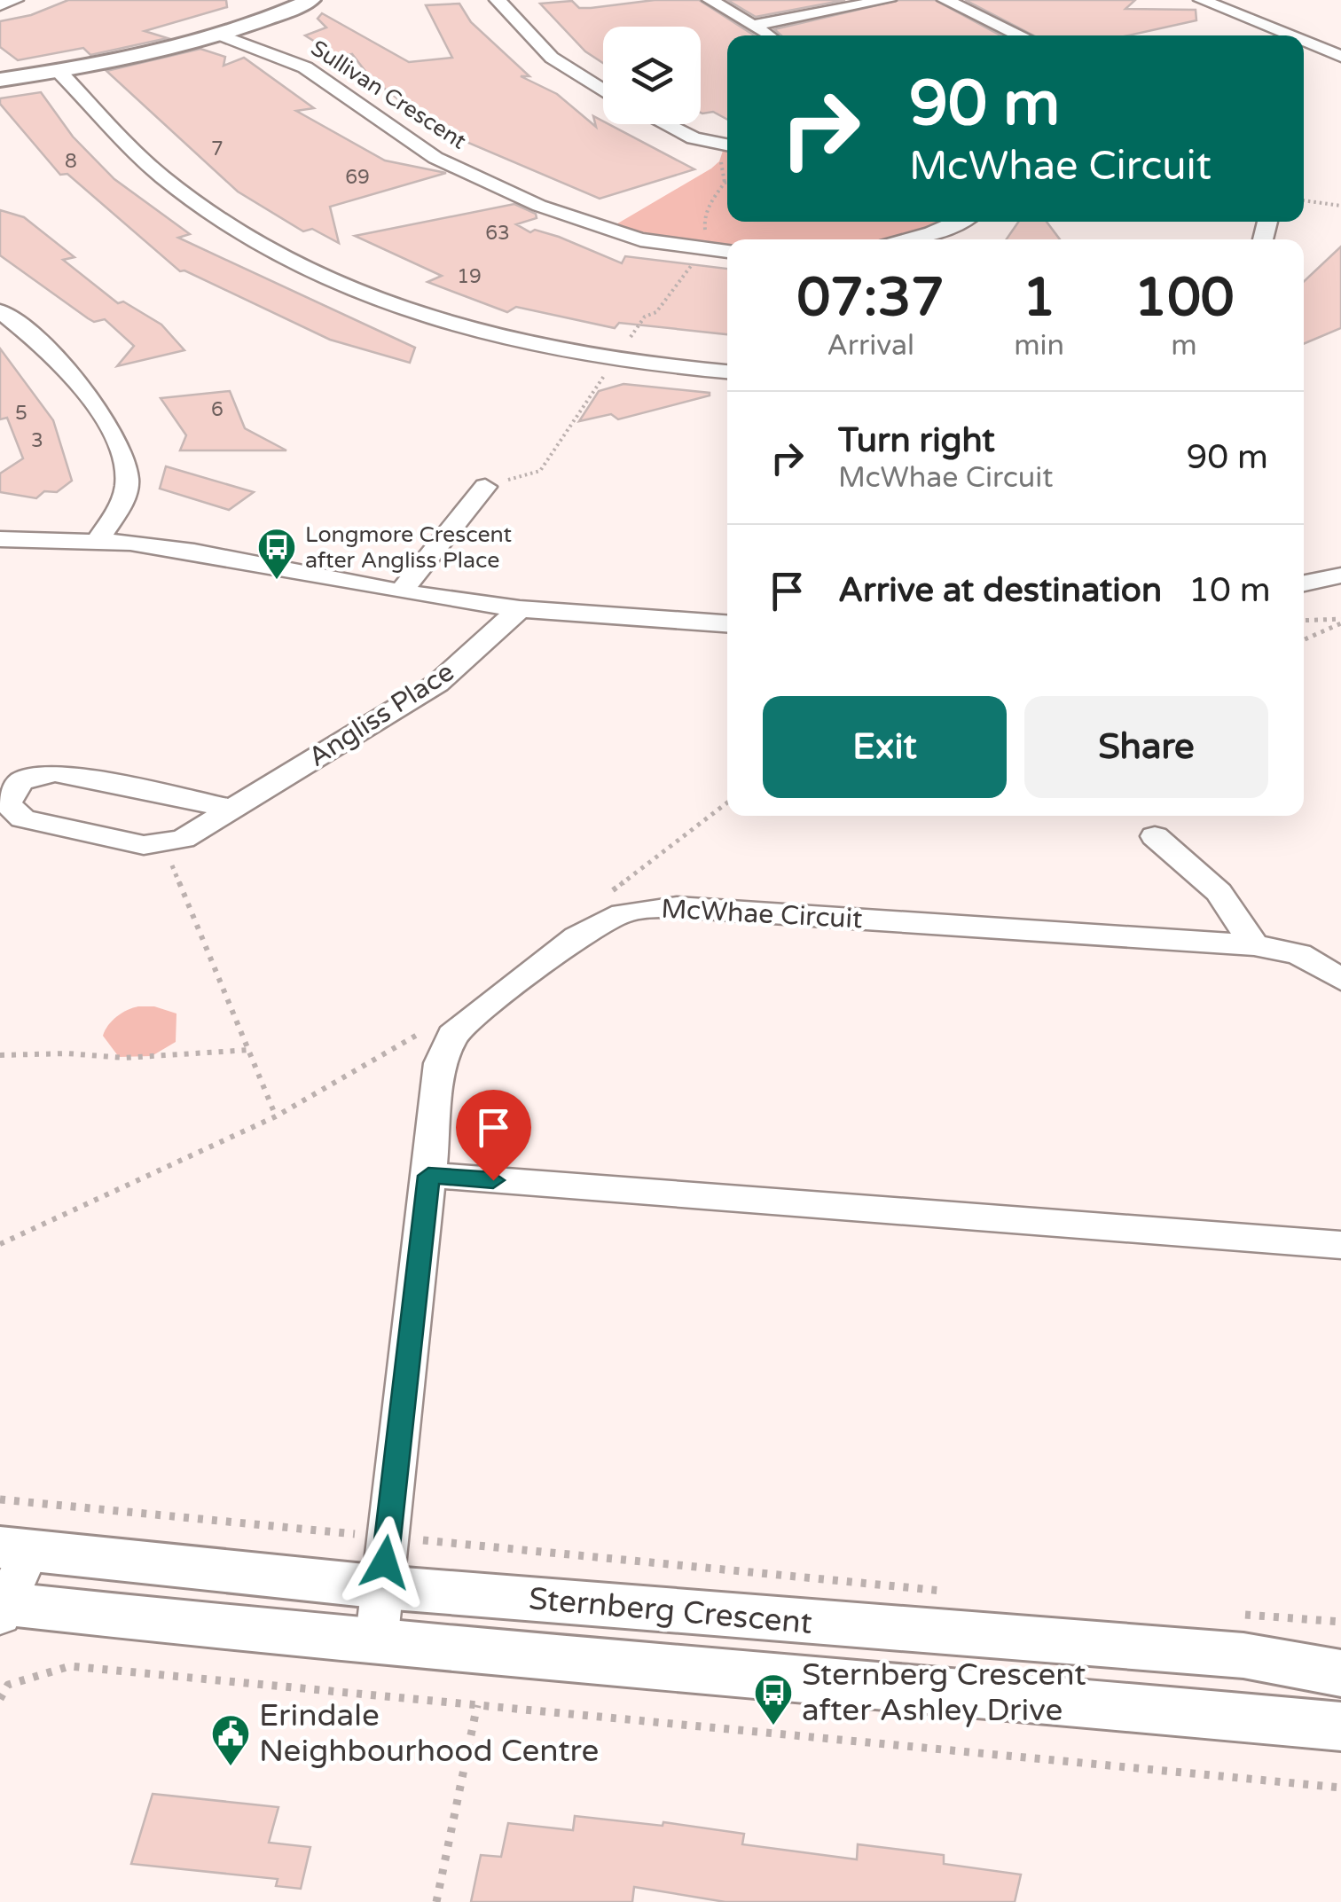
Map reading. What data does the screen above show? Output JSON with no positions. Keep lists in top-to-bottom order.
{
  "streets": {
    "street": [
      "Sullivan Crescent",
      "Angliss Place",
      "McWhae Circuit",
      "Sternberg Crescent"
    ]
  },
  "crossings": [
    ["McWhae Circuit", "Sternberg Crescent"]
  ],
  "places": {
    "bus stop": ["Longmore Crescent after Angliss Place", "Sternberg Crescent after Ashley Drive"],
    "public building": ["Erindale Neighbourhood Centre"]
  },
  "house_numbers": [
    "7",
    "8",
    "69",
    "63",
    "19",
    "6",
    "5",
    "3"
  ],
  "page": {
    "turn": ["90 m", "McWhae Circuit"],
    "eta": [
      "07:37",
      "Arrival",
      "1",
      "min",
      "100",
      "m"
    ],
    "list": [
      {
        "name": "Turn right",
        "note": "McWhae Circuit",
        "value": "90 m"
      },
      {
        "name": "Arrive at destination",
        "value": "10 m"
      }
    ],
    "buttons": ["Exit", "Share"]
  }
}
